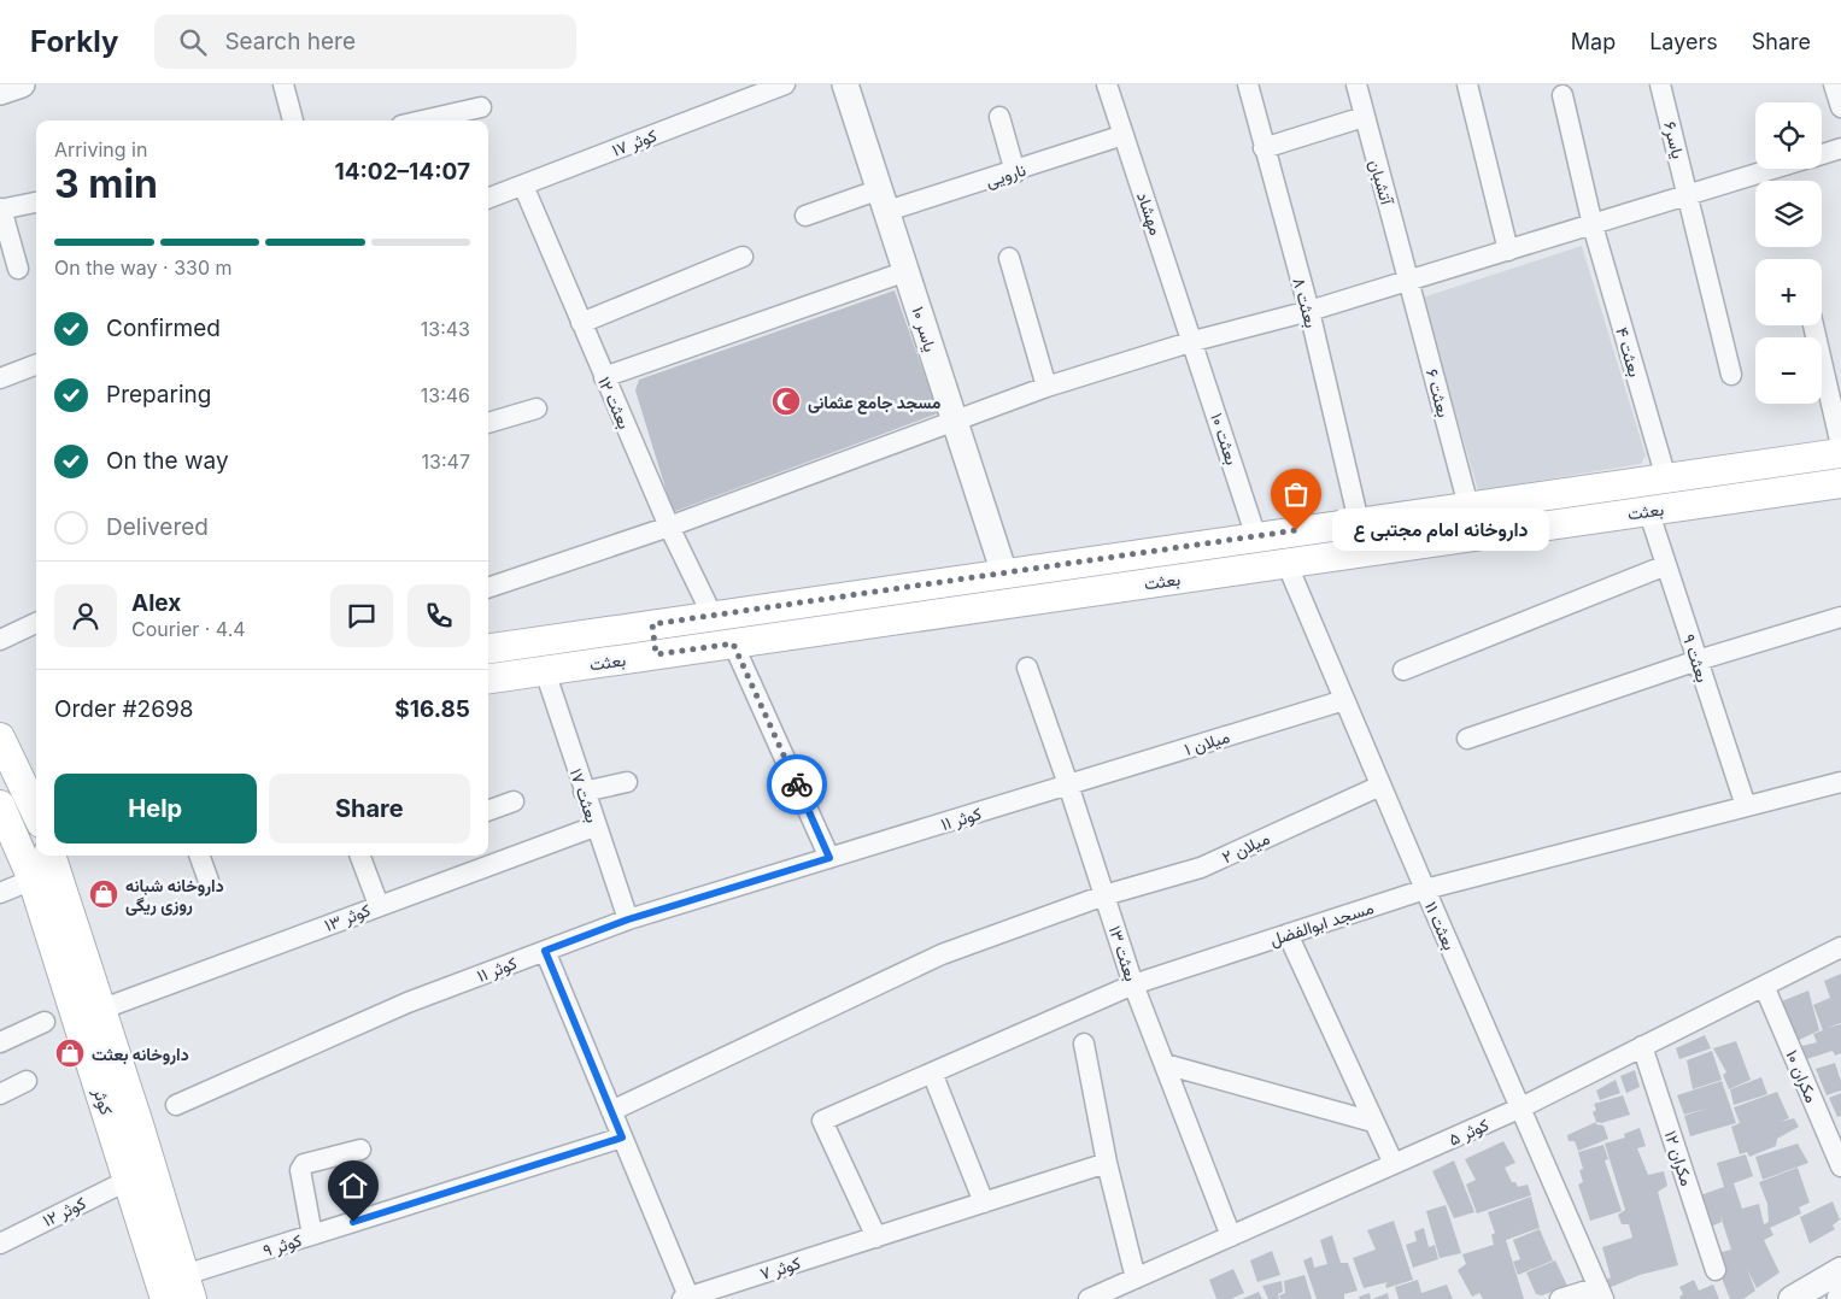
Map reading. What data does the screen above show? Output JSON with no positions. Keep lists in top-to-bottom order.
{
  "streets": {
    "main road": ["بعثت", "کوثر"],
    "street": [
      "یاسر۶",
      "کوثر ۱۷",
      "نارویی",
      "آتشبان",
      "مهشاد",
      "بعثت ۸",
      "یاسر ۱۰",
      "بعثت ۴",
      "بعثت ۶",
      "بعثت ۱۲",
      "بعثت ۱۰",
      "بعثت ۹",
      "میلان ۱",
      "بعثت ۱۷",
      "کوثر ۱۱",
      "میلان ۲",
      "کوثر ۱۳",
      "مسجد ابوالفضل",
      "بعثت ۱۱",
      "بعثت ۱۳",
      "مکران ۱۰",
      "کوثر ۵",
      "مکران ۱۲",
      "کوثر ۱۲",
      "کوثر ۹",
      "کوثر ۷"
    ]
  },
  "crossings": [
    ["کوثر ۱۷", "بعثت ۱۲"],
    ["نارویی", "مهشاد"],
    ["نارویی", "یاسر ۱۰"],
    ["آتشبان", "بعثت ۶"],
    ["مهشاد", "بعثت ۱۰"],
    ["بعثت ۸", "بعثت"],
    ["یاسر ۱۰", "بعثت"],
    ["بعثت ۴", "بعثت"],
    ["بعثت ۶", "بعثت"],
    ["بعثت ۱۲", "بعثت"],
    ["بعثت ۱۰", "بعثت"],
    ["بعثت", "بعثت ۹"],
    ["بعثت", "بعثت ۱۷"],
    ["بعثت", "بعثت ۱۱"],
    ["بعثت ۹", "مسجد ابوالفضل"],
    ["میلان ۱", "کوثر ۱۱"],
    ["میلان ۱", "بعثت ۱۱"],
    ["میلان ۱", "بعثت ۱۳"],
    ["بعثت ۱۷", "کوثر ۱۱"],
    ["بعثت ۱۷", "کوثر ۱۳"],
    ["کوثر ۱۱", "بعثت ۱۳"],
    ["میلان ۲", "بعثت ۱۱"],
    ["میلان ۲", "بعثت ۱۳"],
    ["کوثر ۱۳", "کوثر"],
    ["مسجد ابوالفضل", "بعثت ۱۱"],
    ["مسجد ابوالفضل", "بعثت ۱۳"],
    ["مسجد ابوالفضل", "کوثر ۷"],
    ["بعثت ۱۱", "کوثر ۵"],
    ["بعثت ۱۳", "کوثر ۵"],
    ["مکران ۱۰", "کوثر ۵"],
    ["کوثر", "کوثر ۱۲"],
    ["کوثر", "کوثر ۹"],
    ["کوثر ۵", "مکران ۱۲"]
  ],
  "places": {
    "mosque": ["مسجد جامع عثمانی"],
    "other": ["داروخانه امام مجتبی ع"],
    "shop": ["داروخانه شبانه روزی ریگی", "داروخانه بعثت"]
  },
  "page": {
    "header": "Forkly",
    "search": "Search here",
    "nav": ["Map", "Layers", "Share"],
    "map_buttons": ["+", "−"],
    "heading": ["3 min", "Arriving in", "14:02–14:07"],
    "panel": [
      "Alex",
      "Courier · 4.4",
      "Order #2698",
      "$16.85"
    ],
    "bar": "On the way · 330 m",
    "list": [
      ["Confirmed", "13:43"],
      ["Preparing", "13:46"],
      ["On the way", "13:47"],
      "Delivered"
    ],
    "bubble": "داروخانه امام مجتبی ع",
    "buttons": ["Help", "Share"]
  }
}
